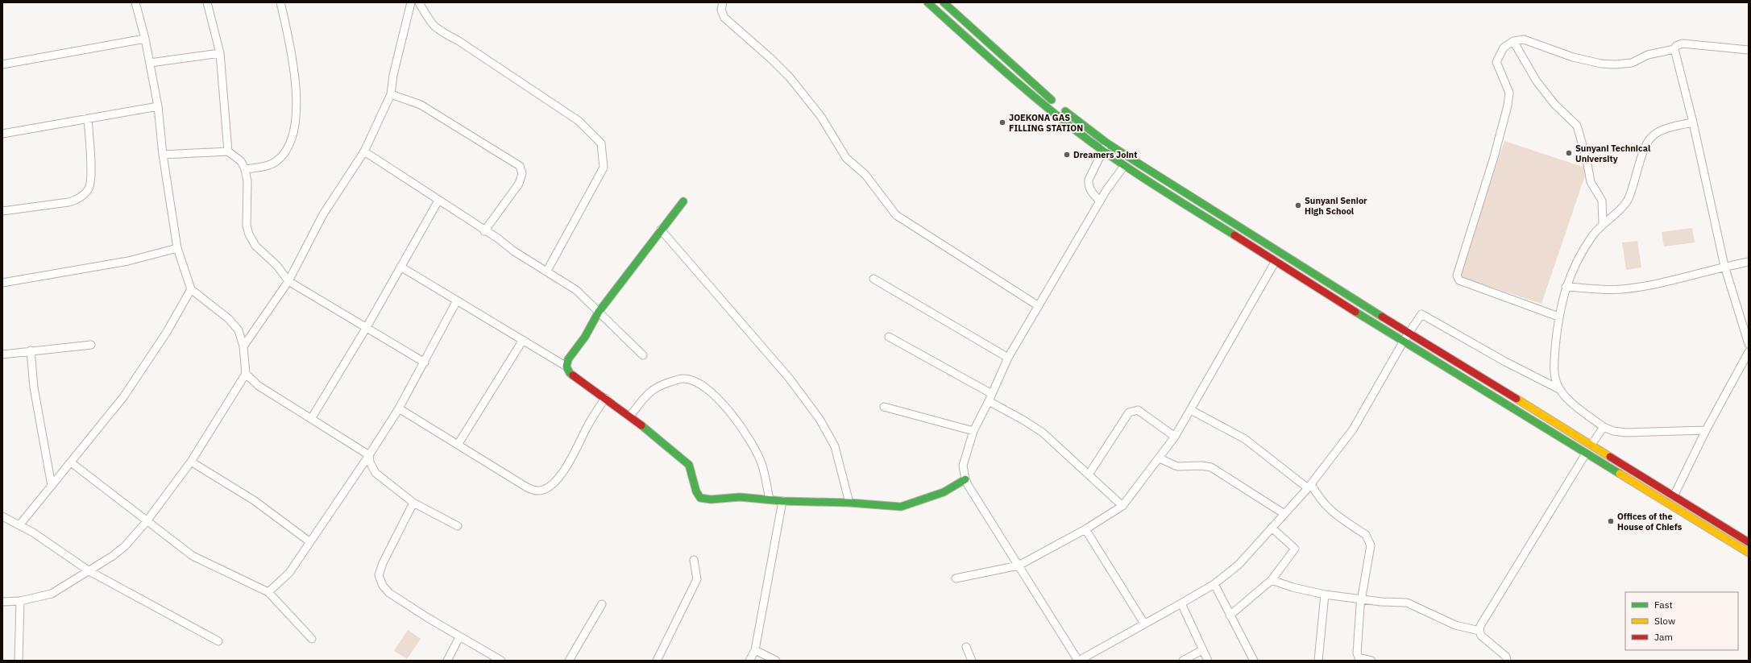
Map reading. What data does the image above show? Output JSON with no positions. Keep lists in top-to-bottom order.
{
  "places": [
    "JOEKONA GAS FILLING STATION",
    "Sunyani Technical University",
    "Dreamers Joint",
    "Sunyani Senior High School",
    "Offices of the House of Chiefs"
  ],
  "legend": ["Fast", "Slow", "Jam"]
}
